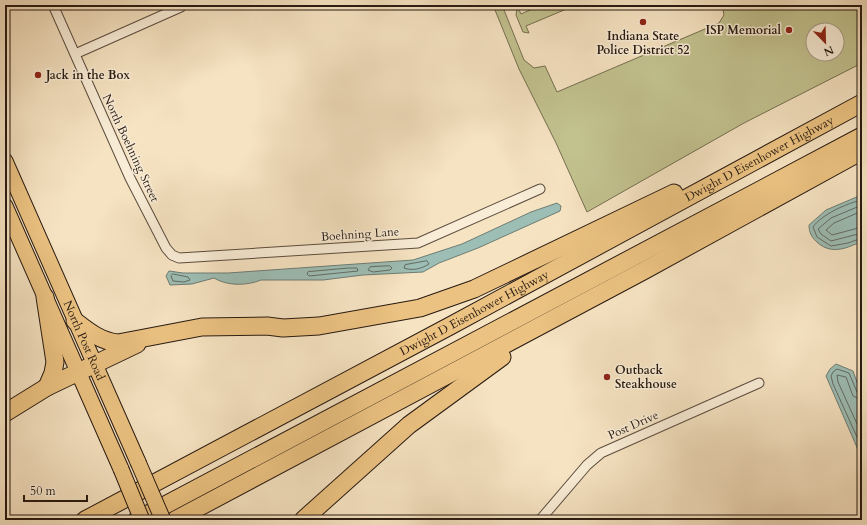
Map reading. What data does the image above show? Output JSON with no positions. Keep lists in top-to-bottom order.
{
  "streets": {
    "highway": ["Dwight D Eisenhower Highway"],
    "main road": ["North Post Road"],
    "street": ["North Boehning Street", "Boehning Lane", "Post Drive"]
  },
  "crossings": [
    ["North Boehning Street", "Boehning Lane"]
  ],
  "places": [
    "Indiana State Police District 52",
    "ISP Memorial",
    "Jack in the Box",
    "Outback Steakhouse"
  ],
  "scale_bar": "50 m",
  "north": "bottom right"
}
